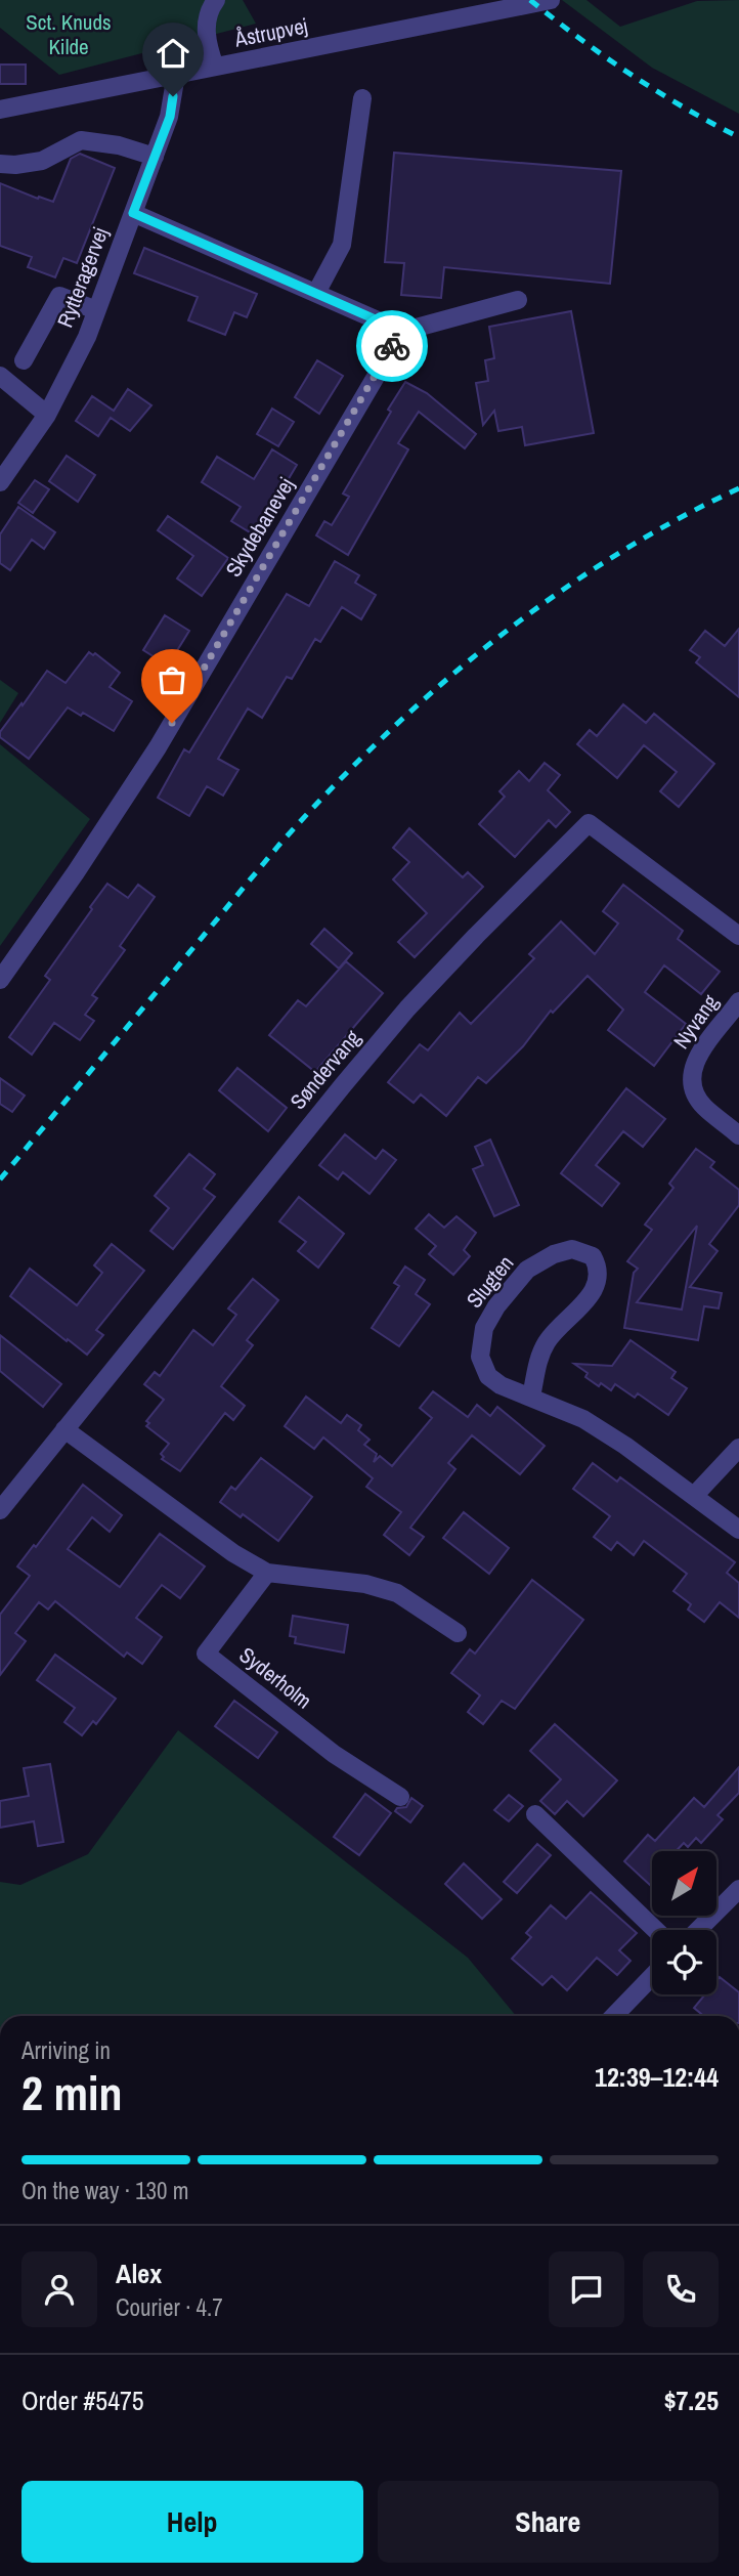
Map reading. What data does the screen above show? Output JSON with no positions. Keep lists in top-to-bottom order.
{
  "streets": {
    "street": [
      "Åstrupvej",
      "Rytteragervej",
      "Skydebanevej",
      "Nyvang",
      "Søndervang",
      "Slugten",
      "Syderholm"
    ]
  },
  "crossings": [
    ["Åstrupvej", "Rytteragervej"]
  ],
  "parks": ["Sct. Knuds Kilde"],
  "north": "top right",
  "page": {
    "heading": ["2 min", "Arriving in", "12:39–12:44"],
    "panel": [
      "Alex",
      "Courier · 4.7",
      "Order #5475",
      "$7.25"
    ],
    "bar": "On the way · 130 m",
    "buttons": ["Help", "Share"]
  }
}
